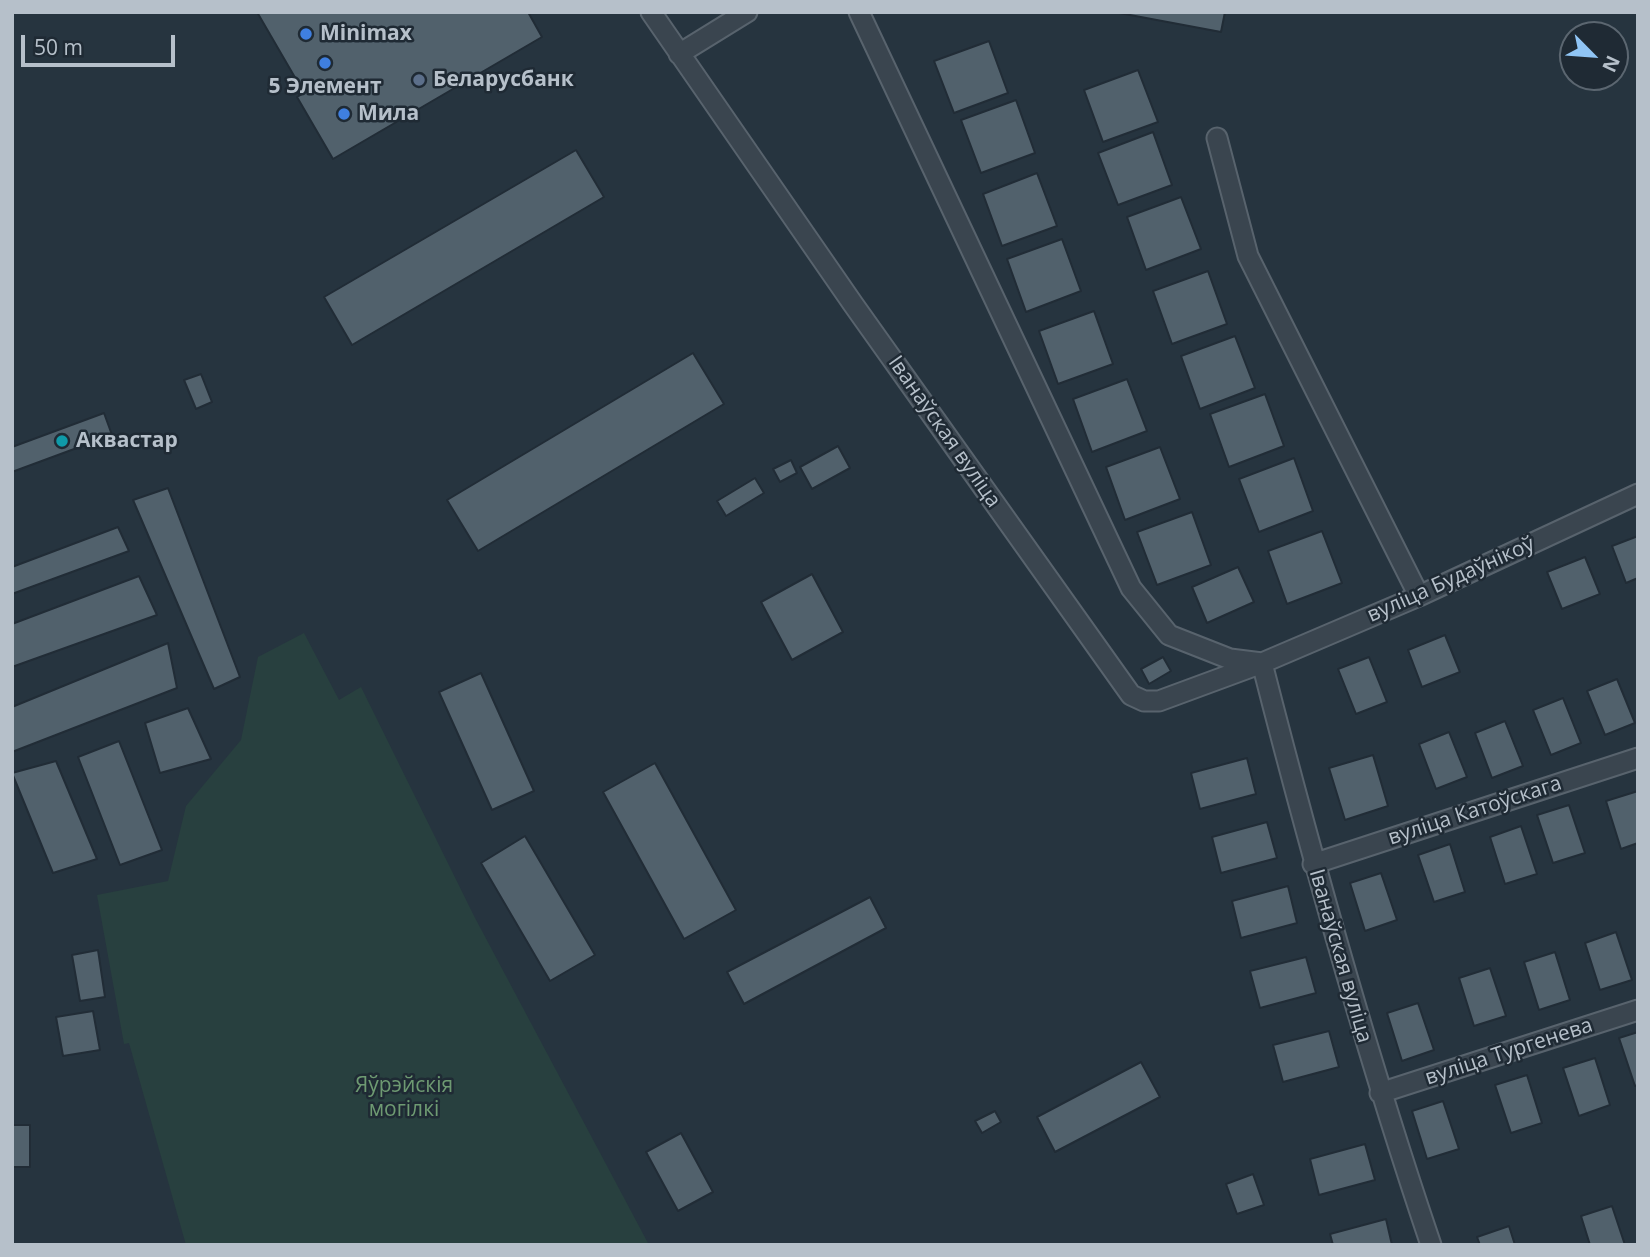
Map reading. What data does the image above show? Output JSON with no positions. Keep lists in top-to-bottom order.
{
  "streets": {
    "street": [
      "Іванаўская вуліца",
      "вуліца Будаўнікоў",
      "вуліца Катоўскага",
      "вуліца Тургенева"
    ]
  },
  "crossings": [
    ["Іванаўская вуліца", "вуліца Будаўнікоў"],
    ["Іванаўская вуліца", "вуліца Катоўскага"],
    ["Іванаўская вуліца", "вуліца Тургенева"]
  ],
  "parks": ["Яўрэйскія могілкі"],
  "places": [
    "Minimax",
    "5 Элемент",
    "Беларусбанк",
    "Мила",
    "Аквастар"
  ],
  "scale_bar": "50 m",
  "north": "bottom right"
}
